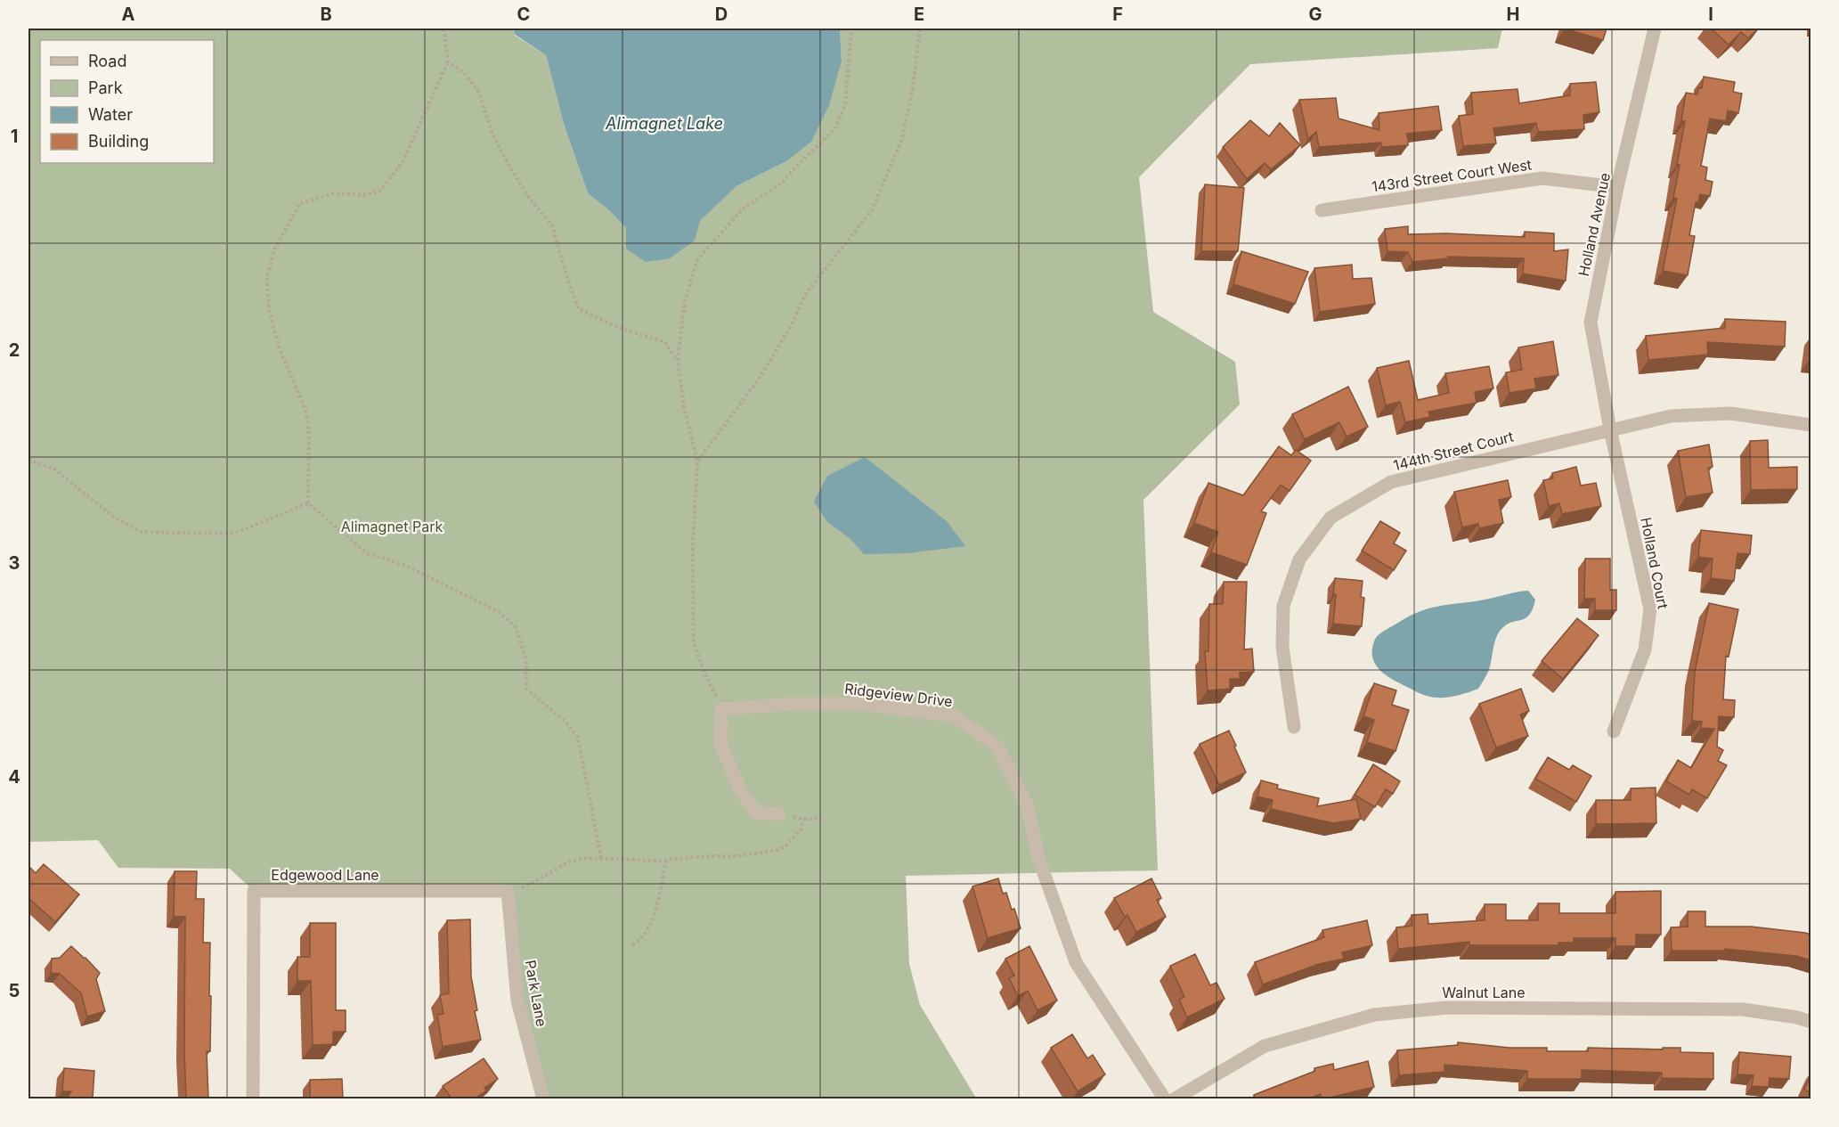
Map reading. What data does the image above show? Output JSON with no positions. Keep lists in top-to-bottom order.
{
  "streets": {
    "street": [
      "143rd Street Court West",
      "Holland Avenue",
      "144th Street Court",
      "Holland Court",
      "Ridgeview Drive",
      "Edgewood Lane",
      "Walnut Lane",
      "Park Lane"
    ]
  },
  "crossings": [
    ["143rd Street Court West", "Holland Avenue"],
    ["Holland Avenue", "144th Street Court"],
    ["Holland Avenue", "Holland Court"],
    ["144th Street Court", "Holland Court"],
    ["Edgewood Lane", "Park Lane"]
  ],
  "water": ["Alimagnet Lake"],
  "parks": ["Alimagnet Park"],
  "legend": [
    "Road",
    "Park",
    "Water",
    "Building"
  ],
  "grid": {
    "columns": [
      "A",
      "B",
      "C",
      "D",
      "E",
      "F",
      "G",
      "H",
      "I"
    ],
    "rows": [
      "1",
      "2",
      "3",
      "4",
      "5"
    ]
  }
}
